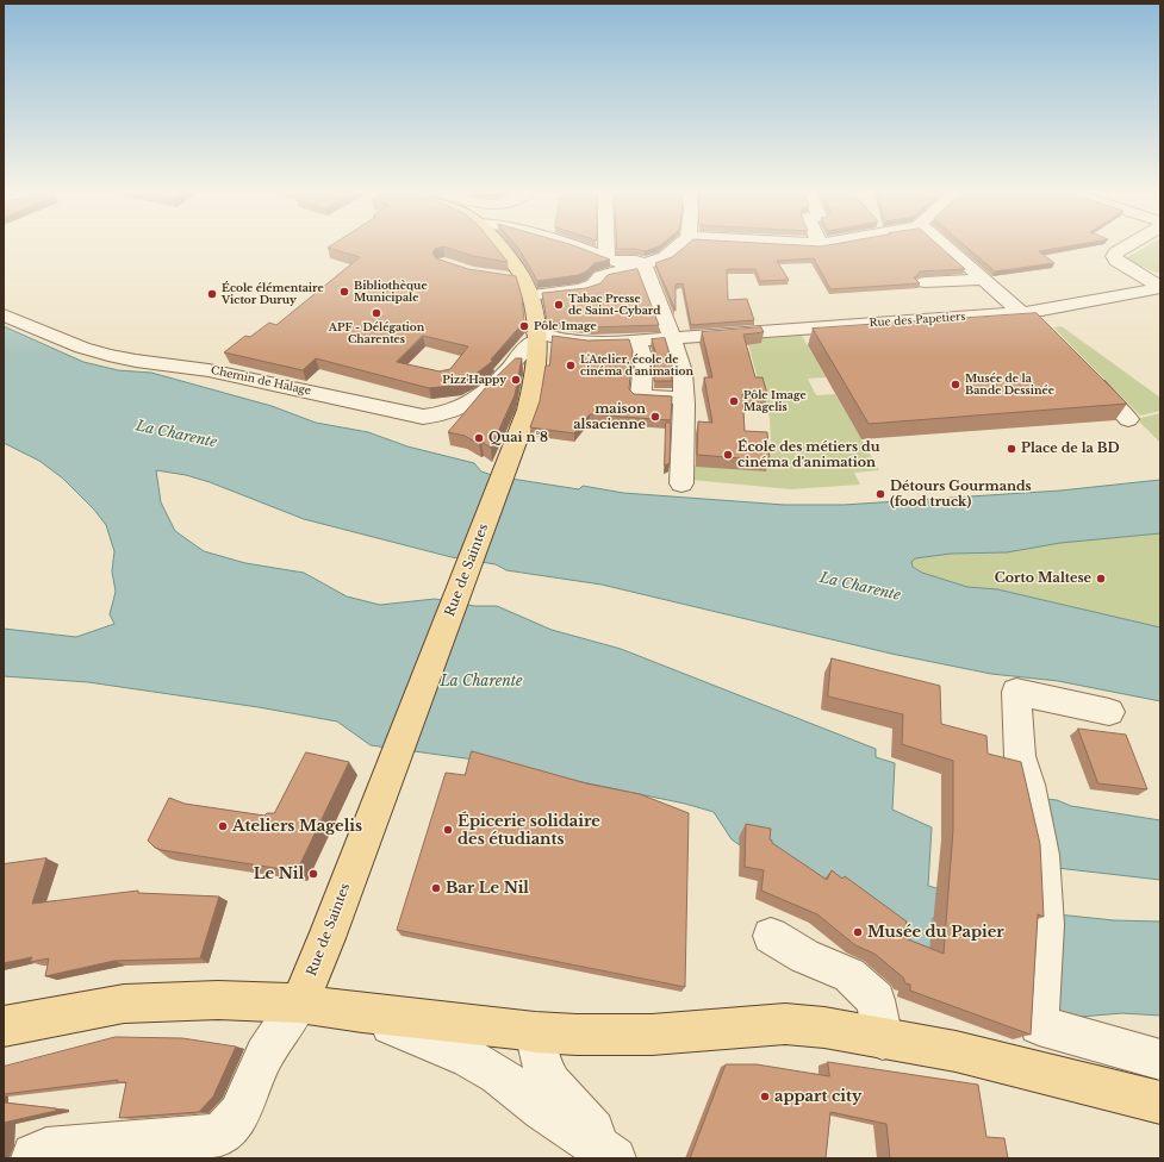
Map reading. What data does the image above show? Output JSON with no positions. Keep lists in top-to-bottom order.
{
  "streets": {
    "main road": ["Rue de Saintes"],
    "street": ["Rue des Papetiers", "Chemin de Halage"]
  },
  "crossings": [
    ["Rue des Papetiers", "Chemin de Halage"],
    ["Chemin de Halage", "Rue de Saintes"]
  ],
  "water": ["La Charente"],
  "places": [
    "Bibliothèque Municipale",
    "École élémentaire Victor Duruy",
    "Tabac Presse de Saint-Cybard",
    "APF - Délégation Charentes",
    "Pôle Image",
    "L'Atelier, école de cinéma d'animation",
    "Pizz'Happy",
    "Musée de la Bande Dessinée",
    "Pôle Image Magelis",
    "maison alsacienne",
    "Quai n°8",
    "Place de la BD",
    "École des métiers du cinéma d'animation",
    "Détours Gourmands (food truck)",
    "Corto Maltese",
    "Ateliers Magelis",
    "Épicerie solidaire des étudiants",
    "Le Nil",
    "Bar Le Nil",
    "Musée du Papier",
    "appart city"
  ]
}
